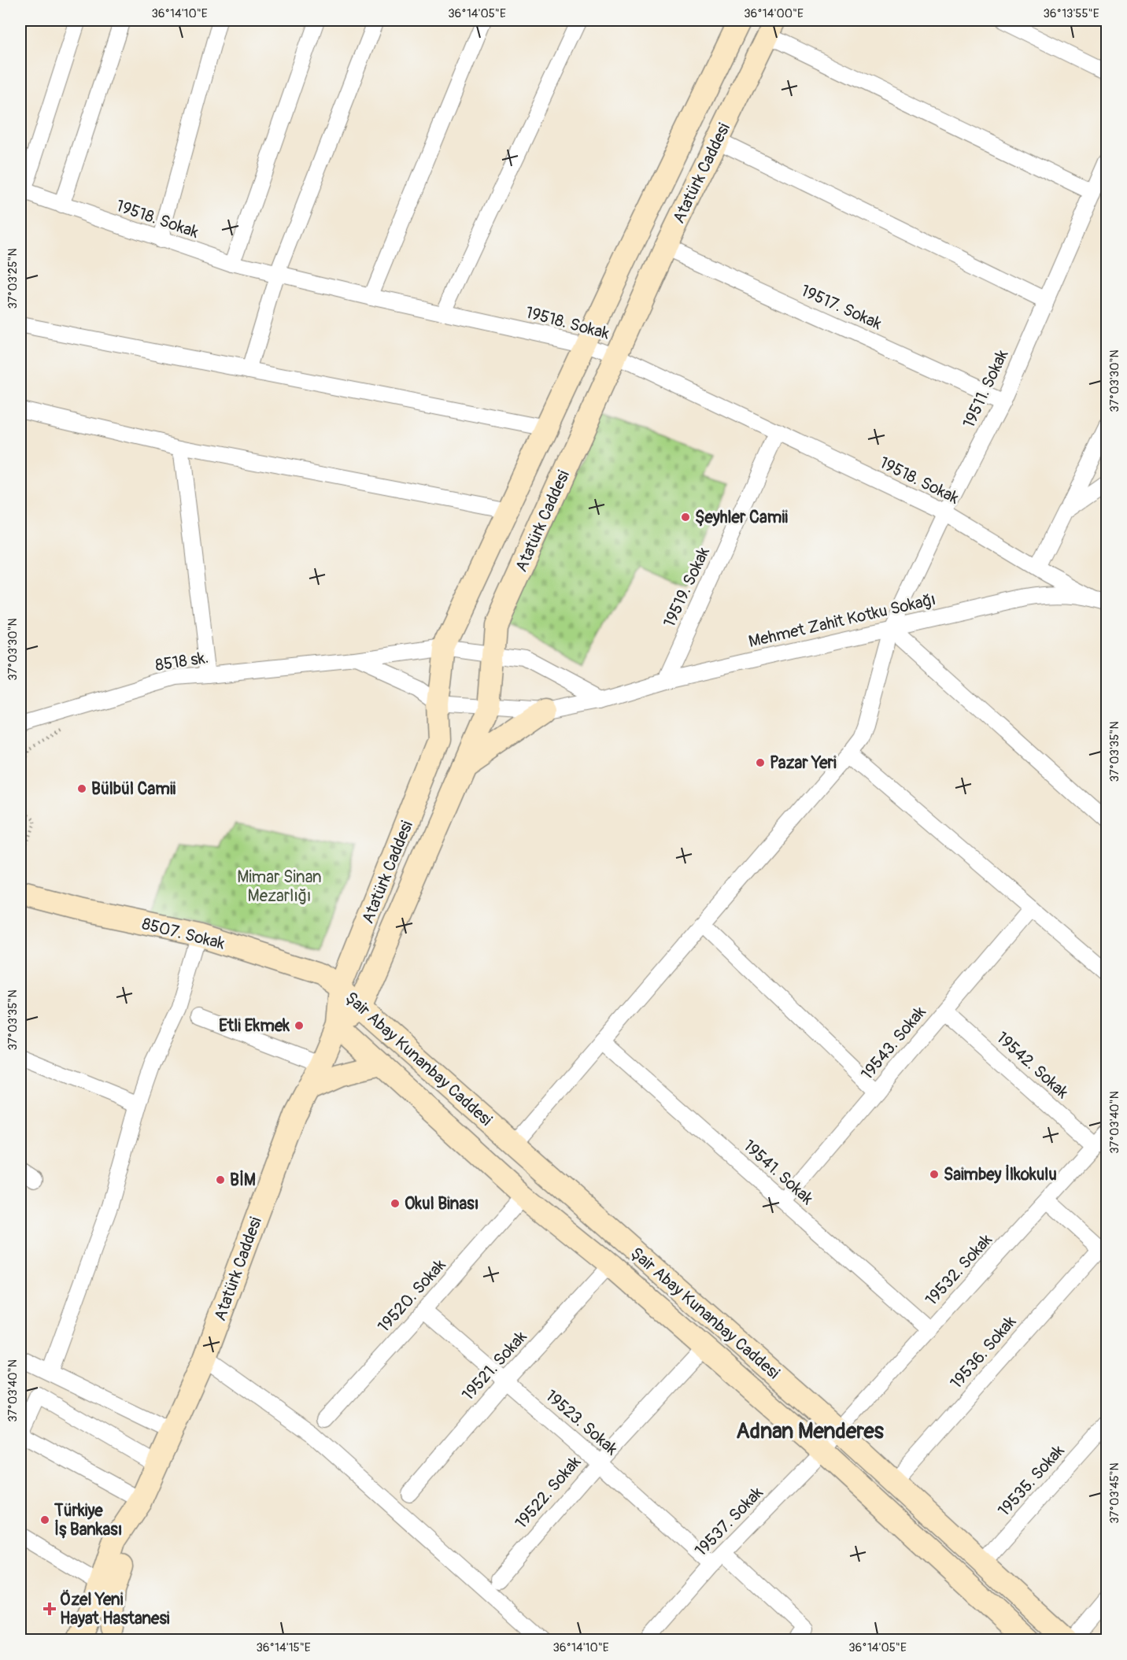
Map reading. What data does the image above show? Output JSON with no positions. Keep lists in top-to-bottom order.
{
  "streets": {
    "street": [
      "Atatürk Caddesi",
      "19518. Sokak",
      "19517. Sokak",
      "19511. Sokak",
      "19519. Sokak",
      "Mehmet Zahit Kotku Sokağı",
      "8518 sk.",
      "8507. Sokak",
      "19543. Sokak",
      "Şair Abay Kunanbay Caddesi",
      "19542. Sokak",
      "19541. Sokak",
      "19532. Sokak",
      "19520. Sokak",
      "19536. Sokak",
      "19521. Sokak",
      "19523. Sokak",
      "19535. Sokak",
      "19522. Sokak",
      "19537. Sokak"
    ]
  },
  "crossings": [
    ["Atatürk Caddesi", "19518. Sokak"],
    ["Atatürk Caddesi", "19517. Sokak"],
    ["Atatürk Caddesi", "Mehmet Zahit Kotku Sokağı"],
    ["Atatürk Caddesi", "8518 sk."],
    ["Atatürk Caddesi", "8507. Sokak"],
    ["Atatürk Caddesi", "Şair Abay Kunanbay Caddesi"],
    ["19518. Sokak", "19511. Sokak"],
    ["19518. Sokak", "19519. Sokak"],
    ["19518. Sokak", "Mehmet Zahit Kotku Sokağı"],
    ["19517. Sokak", "19511. Sokak"],
    ["19511. Sokak", "Mehmet Zahit Kotku Sokağı"],
    ["19511. Sokak", "Şair Abay Kunanbay Caddesi"],
    ["19511. Sokak", "19541. Sokak"],
    ["19519. Sokak", "Mehmet Zahit Kotku Sokağı"],
    ["Mehmet Zahit Kotku Sokağı", "8518 sk."],
    ["8507. Sokak", "Şair Abay Kunanbay Caddesi"],
    ["19543. Sokak", "19542. Sokak"],
    ["19543. Sokak", "19541. Sokak"],
    ["Şair Abay Kunanbay Caddesi", "19532. Sokak"],
    ["Şair Abay Kunanbay Caddesi", "19520. Sokak"],
    ["Şair Abay Kunanbay Caddesi", "19536. Sokak"],
    ["Şair Abay Kunanbay Caddesi", "19521. Sokak"],
    ["Şair Abay Kunanbay Caddesi", "19535. Sokak"],
    ["Şair Abay Kunanbay Caddesi", "19522. Sokak"],
    ["Şair Abay Kunanbay Caddesi", "19537. Sokak"],
    ["19542. Sokak", "19532. Sokak"],
    ["19541. Sokak", "19532. Sokak"],
    ["19532. Sokak", "19537. Sokak"],
    ["19520. Sokak", "19523. Sokak"],
    ["19521. Sokak", "19523. Sokak"],
    ["19523. Sokak", "19522. Sokak"],
    ["19523. Sokak", "19537. Sokak"]
  ],
  "districts": ["Adnan Menderes"],
  "parks": ["Mimar Sinan Mezarlığı"],
  "places": {
    "other": [
      "Şeyhler Camii",
      "Pazar Yeri",
      "Bülbül Camii",
      "Etli Ekmek",
      "Saimbey İlkokulu",
      "BİM",
      "Okul Binası",
      "Türkiye İş Bankası"
    ],
    "health": ["Özel Yeni Hayat Hastanesi"]
  },
  "coordinates": [
    "36°14'10\"E",
    "36°14'05\"E",
    "36°14'00\"E",
    "36°13'55\"E",
    "37°03'25\"N",
    "37°03'30\"N",
    "37°03'35\"N",
    "37°03'40\"N",
    "37°03'45\"N",
    "36°14'15\"E"
  ]
}
